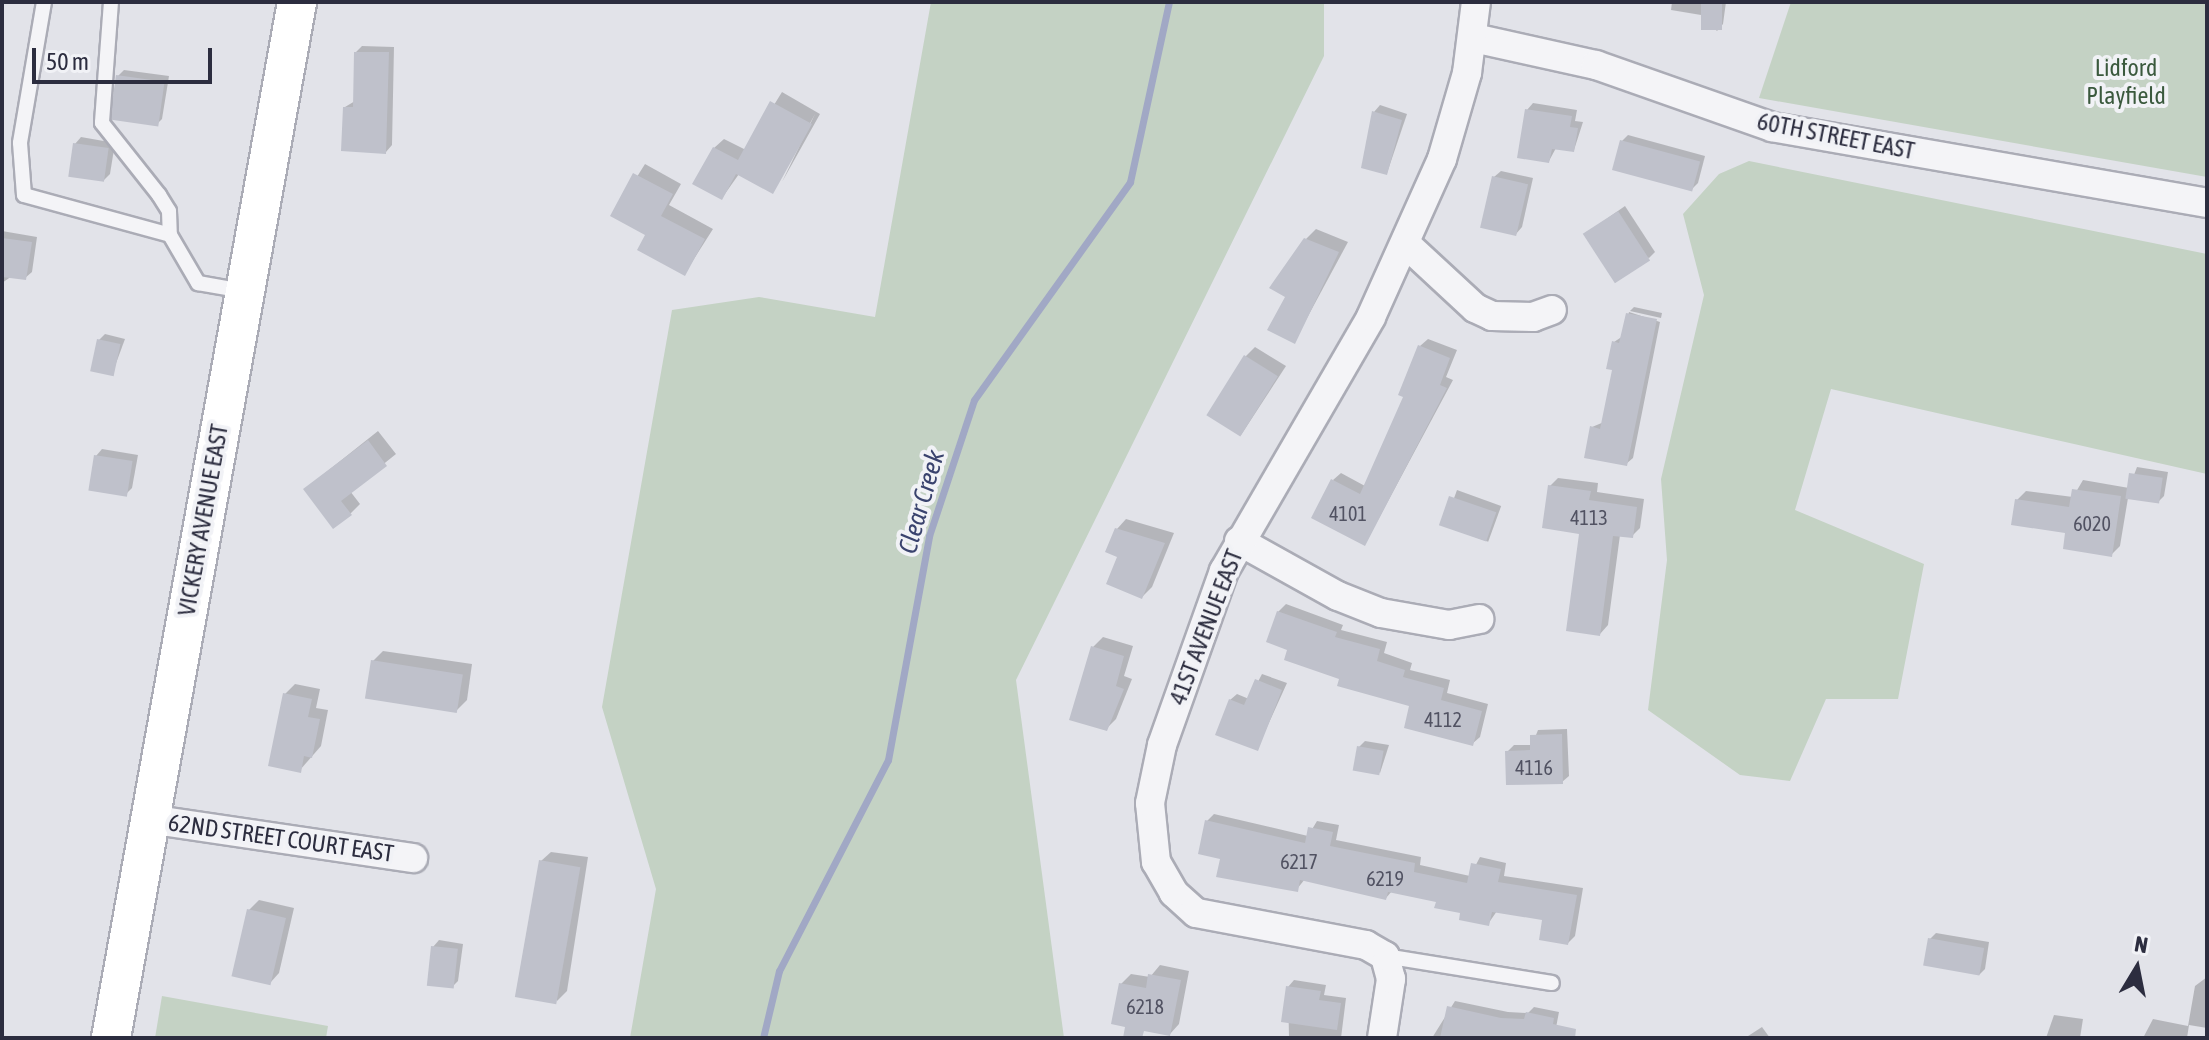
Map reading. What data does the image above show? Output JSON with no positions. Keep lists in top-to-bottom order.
{
  "streets": {
    "street": [
      "60TH STREET EAST",
      "VICKERY AVENUE EAST",
      "41ST AVENUE EAST",
      "62ND STREET COURT EAST"
    ]
  },
  "crossings": [
    ["60TH STREET EAST", "41ST AVENUE EAST"],
    ["VICKERY AVENUE EAST", "62ND STREET COURT EAST"]
  ],
  "water": ["Clear Creek"],
  "parks": ["Lidford Playfield"],
  "house_numbers": [
    "4101",
    "4113",
    "6020",
    "4112",
    "4116",
    "6217",
    "6219",
    "6218"
  ],
  "scale_bar": "50 m",
  "north": "top"
}
